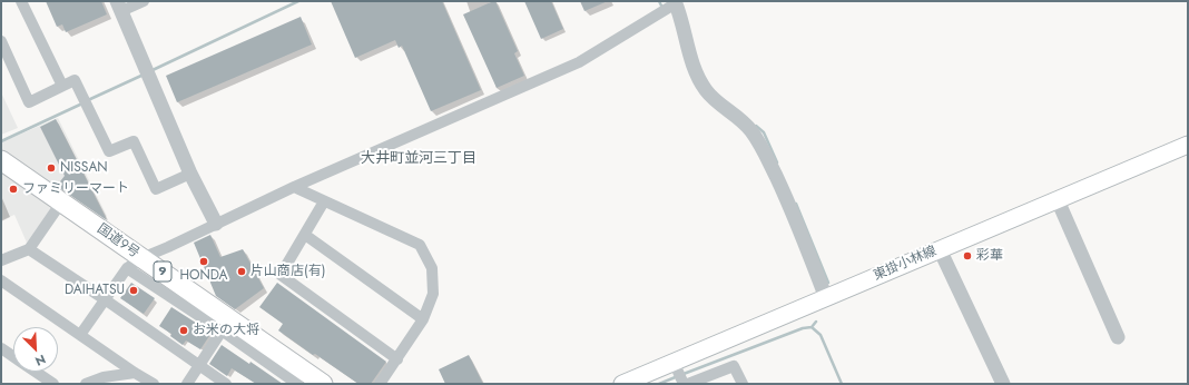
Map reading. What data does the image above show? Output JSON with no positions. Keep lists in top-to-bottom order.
{
  "streets": {
    "highway": ["国道9号", "9"],
    "main road": ["東掛小林線"]
  },
  "districts": ["大井町並河三丁目"],
  "places": [
    "NISSAN",
    "ファミリーマート",
    "彩華",
    "HONDA",
    "片山商店(有)",
    "DAIHATSU",
    "お米の大将"
  ],
  "north": "bottom right"
}
